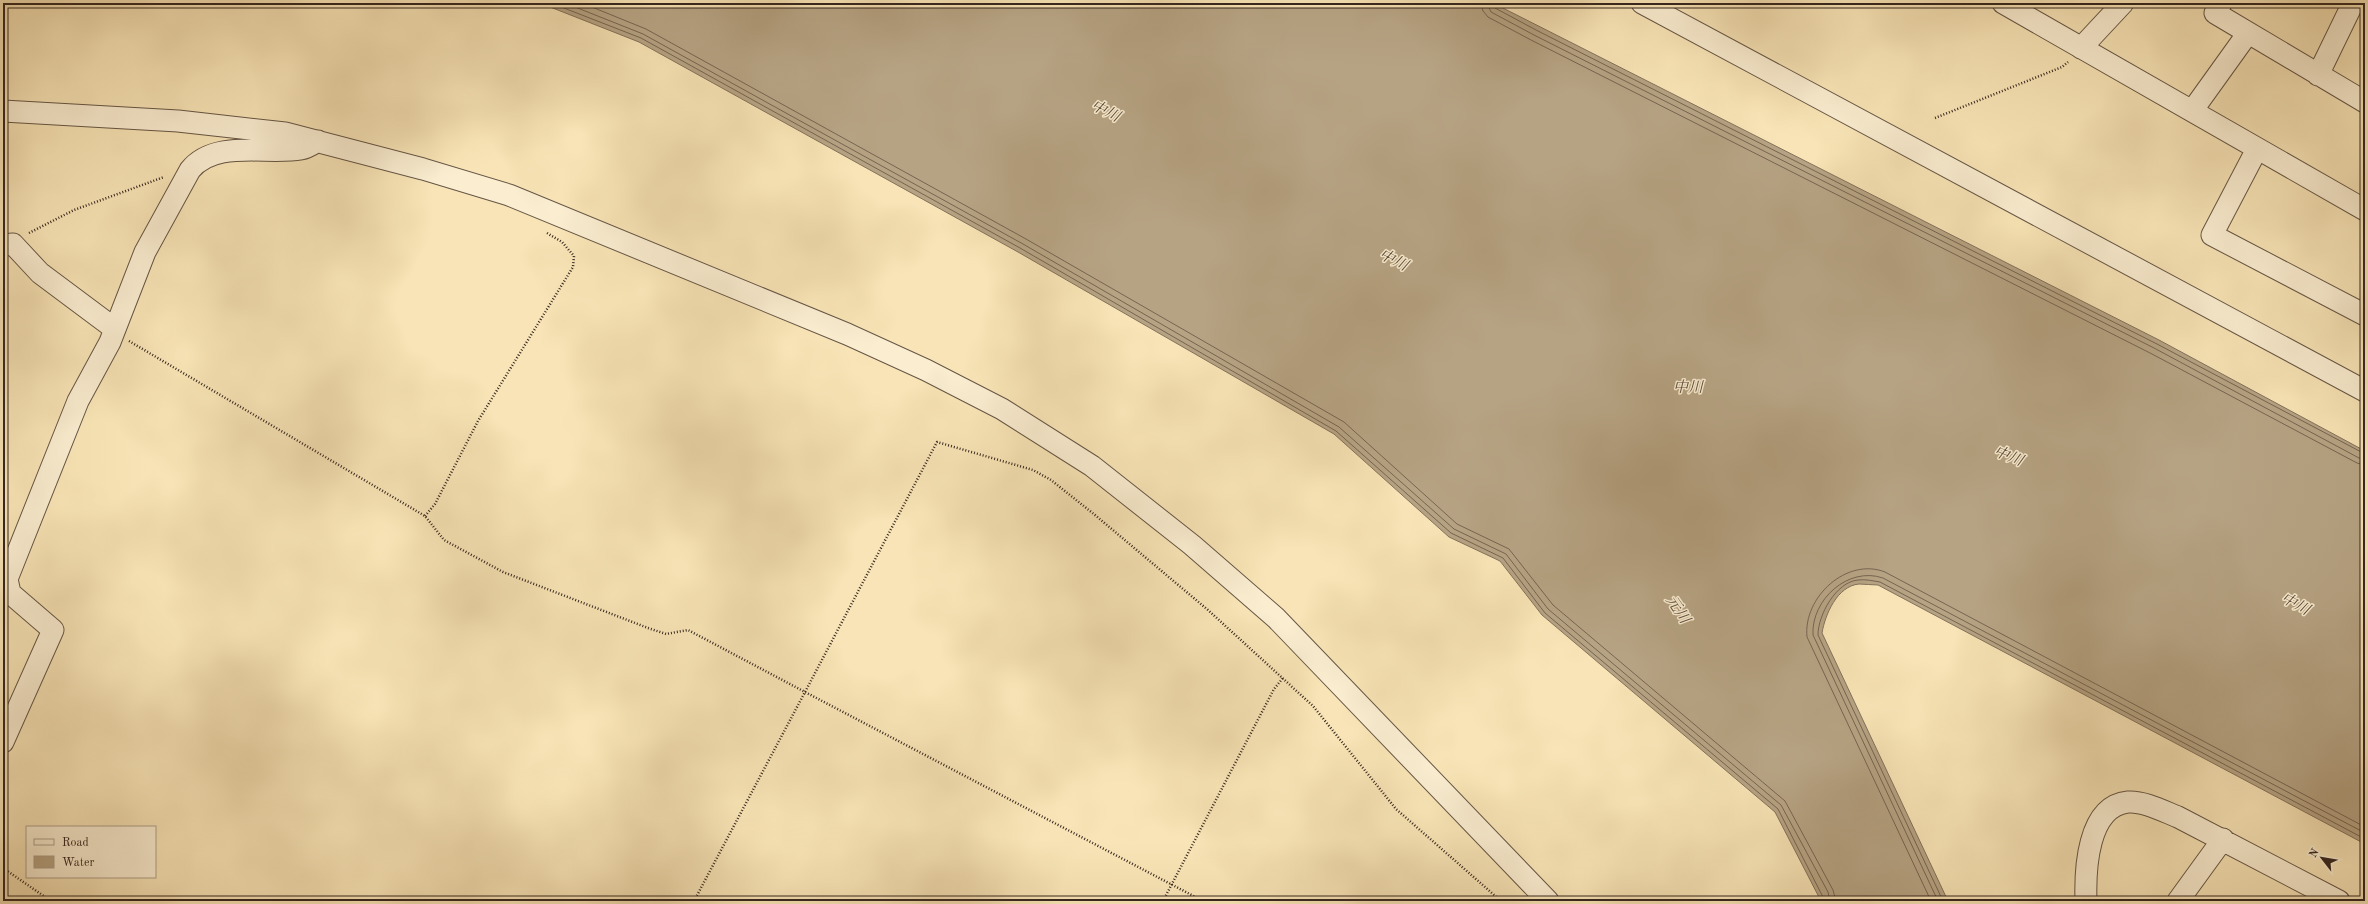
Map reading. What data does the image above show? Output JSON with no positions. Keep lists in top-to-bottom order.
{
  "water": ["中川", "元川"],
  "legend": ["Road", "Water"],
  "north": "top left"
}
